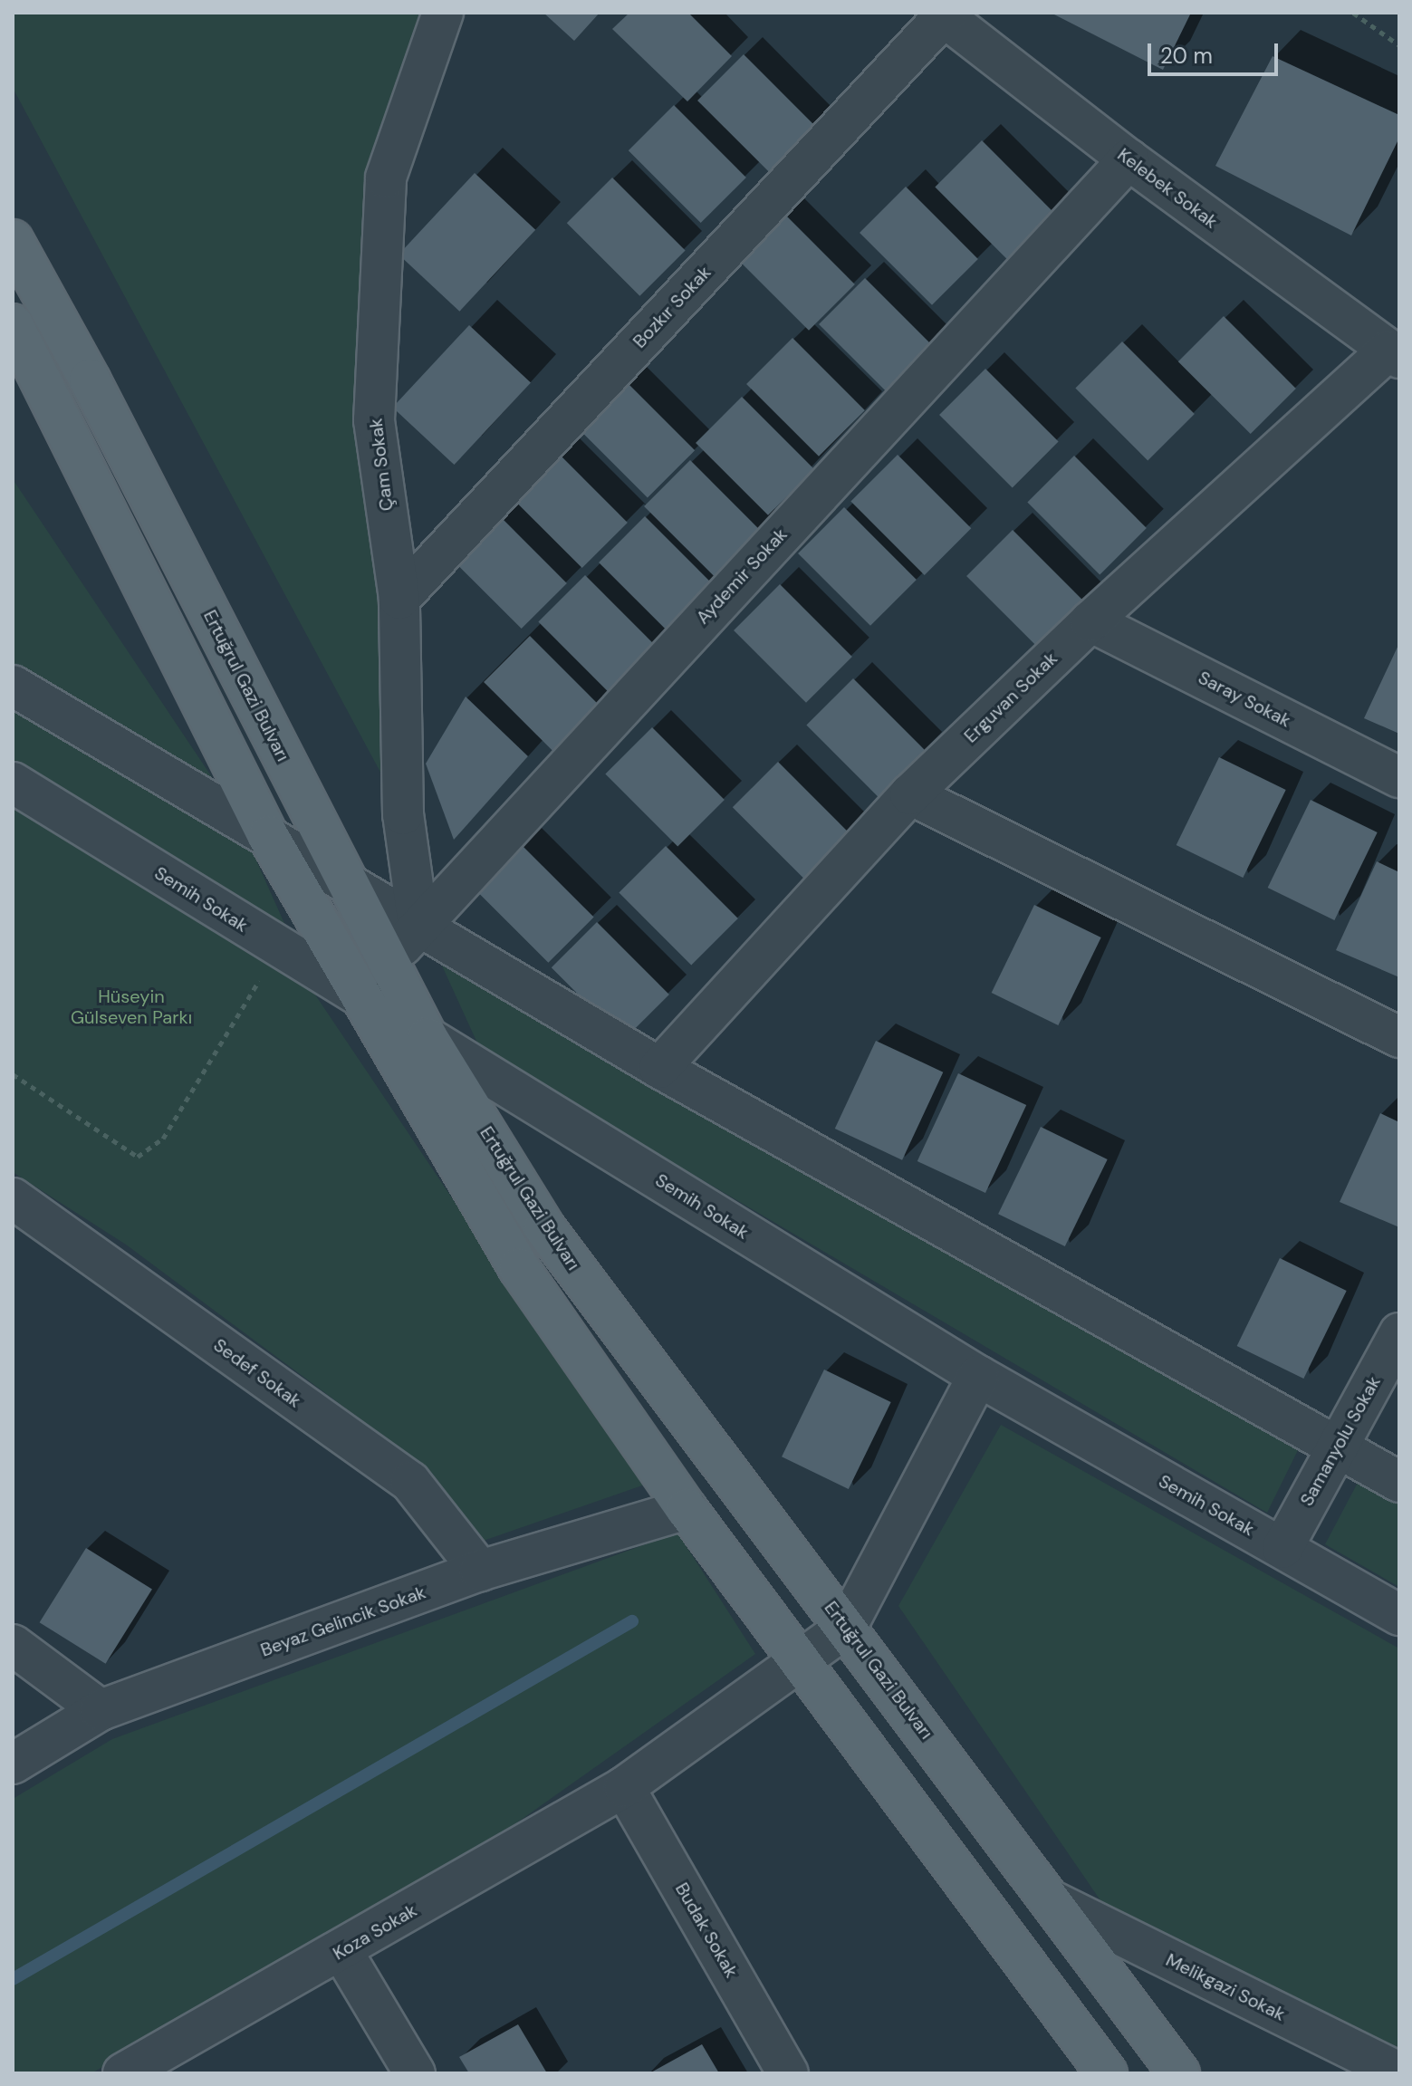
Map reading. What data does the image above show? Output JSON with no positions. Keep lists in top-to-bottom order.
{
  "streets": {
    "main road": ["Ertuğrul Gazi Bulvarı"],
    "street": [
      "Kelebek Sokak",
      "Bozkır Sokak",
      "Çam Sokak",
      "Aydemir Sokak",
      "Erguvan Sokak",
      "Saray Sokak",
      "Semih Sokak",
      "Sedef Sokak",
      "Samanyolu Sokak",
      "Beyaz Gelincik Sokak",
      "Budak Sokak",
      "Koza Sokak",
      "Melikgazi Sokak"
    ]
  },
  "crossings": [
    ["Kelebek Sokak", "Bozkır Sokak"],
    ["Kelebek Sokak", "Aydemir Sokak"],
    ["Kelebek Sokak", "Erguvan Sokak"],
    ["Bozkır Sokak", "Çam Sokak"],
    ["Çam Sokak", "Aydemir Sokak"],
    ["Aydemir Sokak", "Ertuğrul Gazi Bulvarı"],
    ["Aydemir Sokak", "Semih Sokak"],
    ["Ertuğrul Gazi Bulvarı", "Semih Sokak"],
    ["Ertuğrul Gazi Bulvarı", "Koza Sokak"],
    ["Ertuğrul Gazi Bulvarı", "Melikgazi Sokak"],
    ["Erguvan Sokak", "Saray Sokak"],
    ["Semih Sokak", "Samanyolu Sokak"],
    ["Sedef Sokak", "Beyaz Gelincik Sokak"],
    ["Budak Sokak", "Koza Sokak"]
  ],
  "parks": ["Hüseyin Gülseven Parkı"],
  "scale_bar": "20 m"
}
